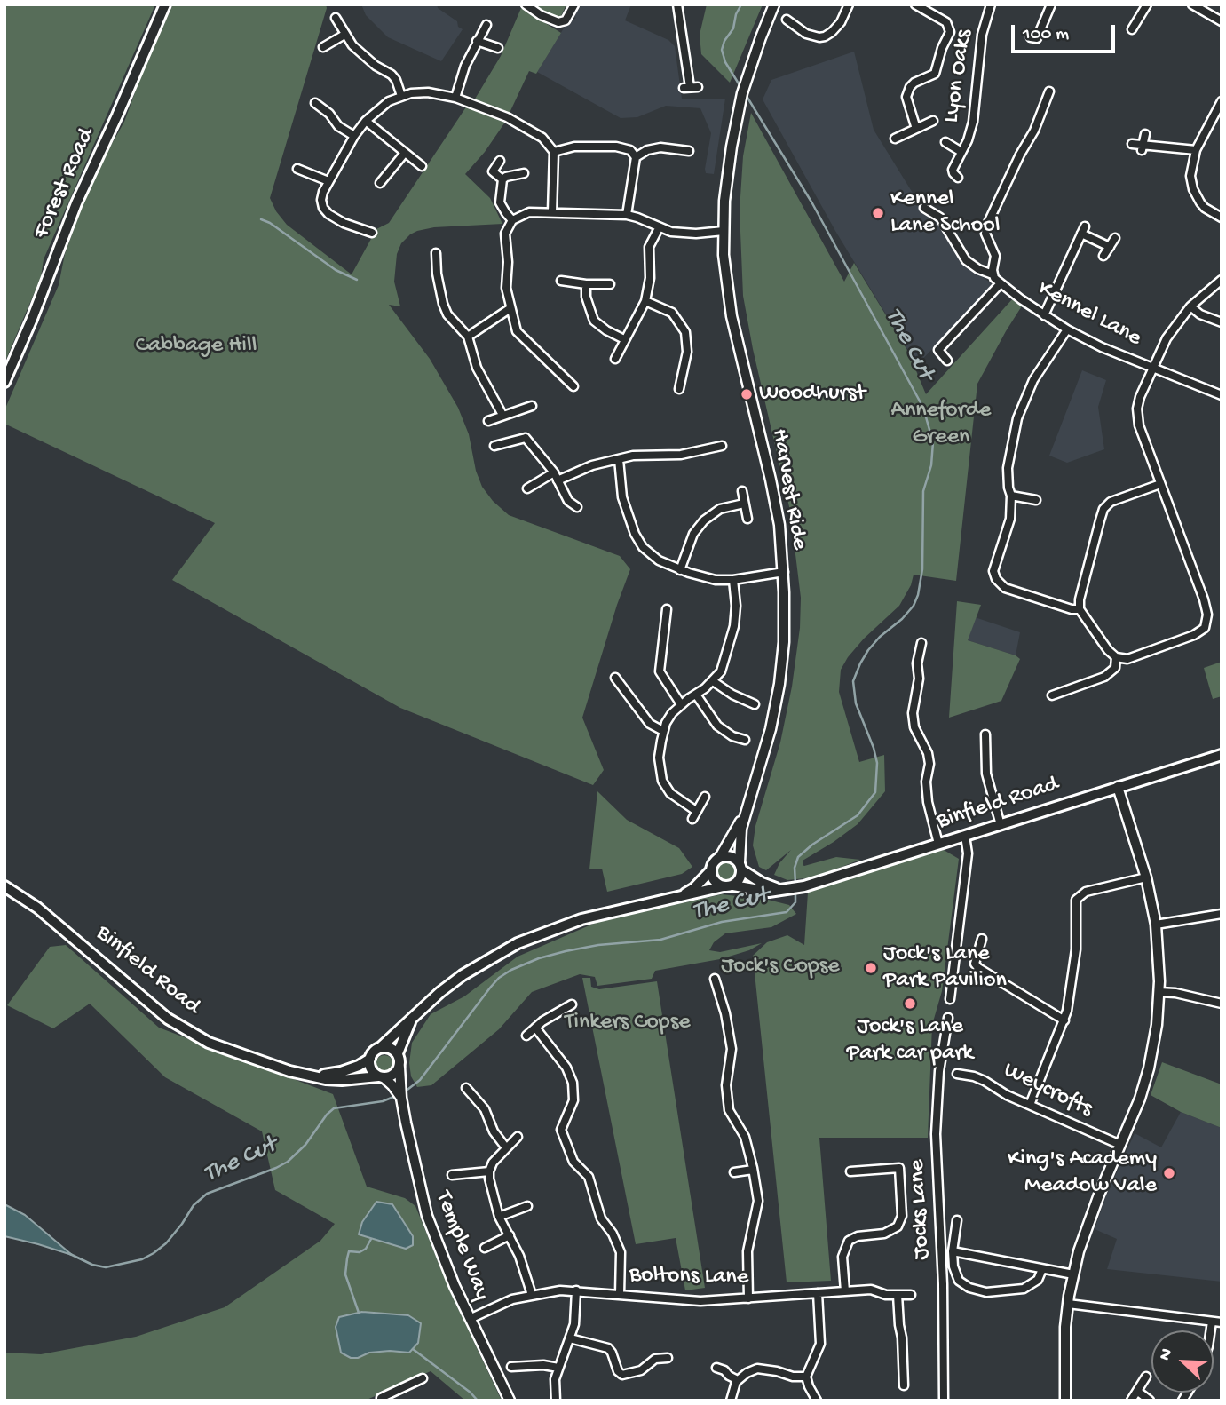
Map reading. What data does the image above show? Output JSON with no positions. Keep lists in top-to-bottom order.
{
  "streets": {
    "main road": ["Forest Road", "Binfield Road"],
    "street": [
      "Lyon Oaks",
      "Kennel Lane",
      "Harvest Ride",
      "Weycrofts",
      "Jocks Lane",
      "Temple Way",
      "Boltons Lane"
    ]
  },
  "crossings": [
    ["Harvest Ride", "Binfield Road"],
    ["Binfield Road", "Temple Way"],
    ["Temple Way", "Boltons Lane"]
  ],
  "water": ["The Cut"],
  "parks": [
    "Cabbage Hill",
    "Anneforde Green",
    "Jock's Copse",
    "Tinkers Copse"
  ],
  "places": [
    "Kennel Lane School",
    "Woodhurst",
    "Jock's Lane Park Pavilion",
    "Jock's Lane Park car park",
    "King's Academy Meadow Vale"
  ],
  "scale_bar": "100 m",
  "north": "top left"
}
